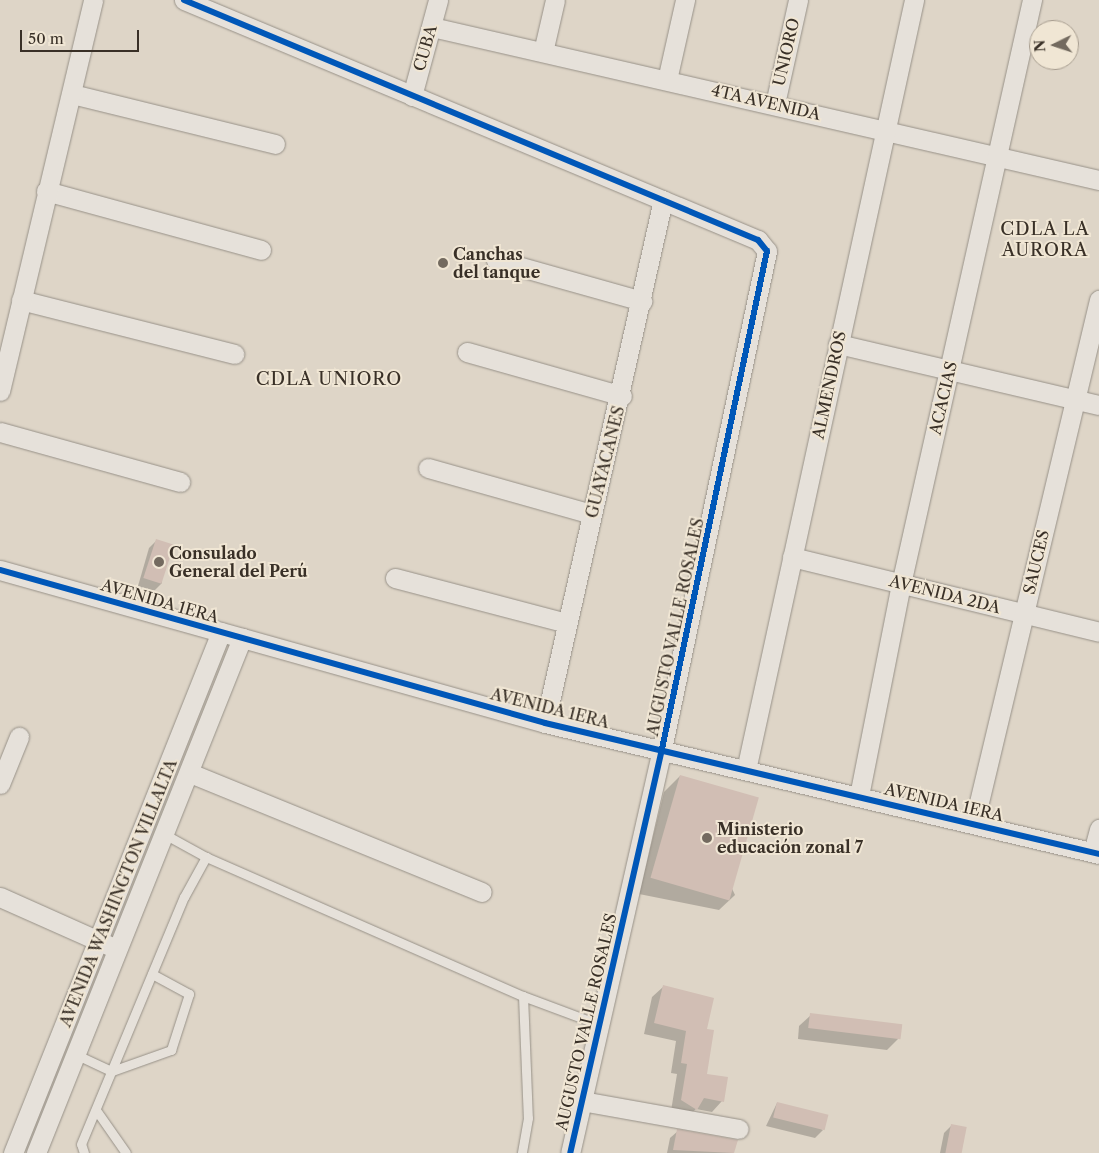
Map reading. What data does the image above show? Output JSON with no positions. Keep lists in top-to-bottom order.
{
  "streets": {
    "street": [
      "CUBA",
      "UNIORO",
      "4TA AVENIDA",
      "ALMENDROS",
      "ACACIAS",
      "GUAYACANES",
      "SAUCES",
      "AVENIDA 2DA",
      "AVENIDA 1ERA",
      "AUGUSTO VALLE ROSALES",
      "AVENIDA WASHINGTON VILLALTA"
    ]
  },
  "crossings": [
    ["CUBA", "4TA AVENIDA"],
    ["UNIORO", "4TA AVENIDA"],
    ["4TA AVENIDA", "ALMENDROS"],
    ["4TA AVENIDA", "ACACIAS"],
    ["ALMENDROS", "AVENIDA 2DA"],
    ["ALMENDROS", "AVENIDA 1ERA"],
    ["ACACIAS", "AVENIDA 2DA"],
    ["ACACIAS", "AVENIDA 1ERA"],
    ["GUAYACANES", "AVENIDA 1ERA"],
    ["GUAYACANES", "AUGUSTO VALLE ROSALES"],
    ["SAUCES", "AVENIDA 2DA"],
    ["SAUCES", "AVENIDA 1ERA"],
    ["AVENIDA 1ERA", "AUGUSTO VALLE ROSALES"],
    ["AVENIDA 1ERA", "AVENIDA WASHINGTON VILLALTA"]
  ],
  "districts": ["CDLA LA AURORA", "CDLA UNIORO"],
  "places": ["Canchas del tanque", "Consulado General del Perú", "Ministerio educación zonal 7"],
  "scale_bar": "50 m",
  "north": "left"
}
